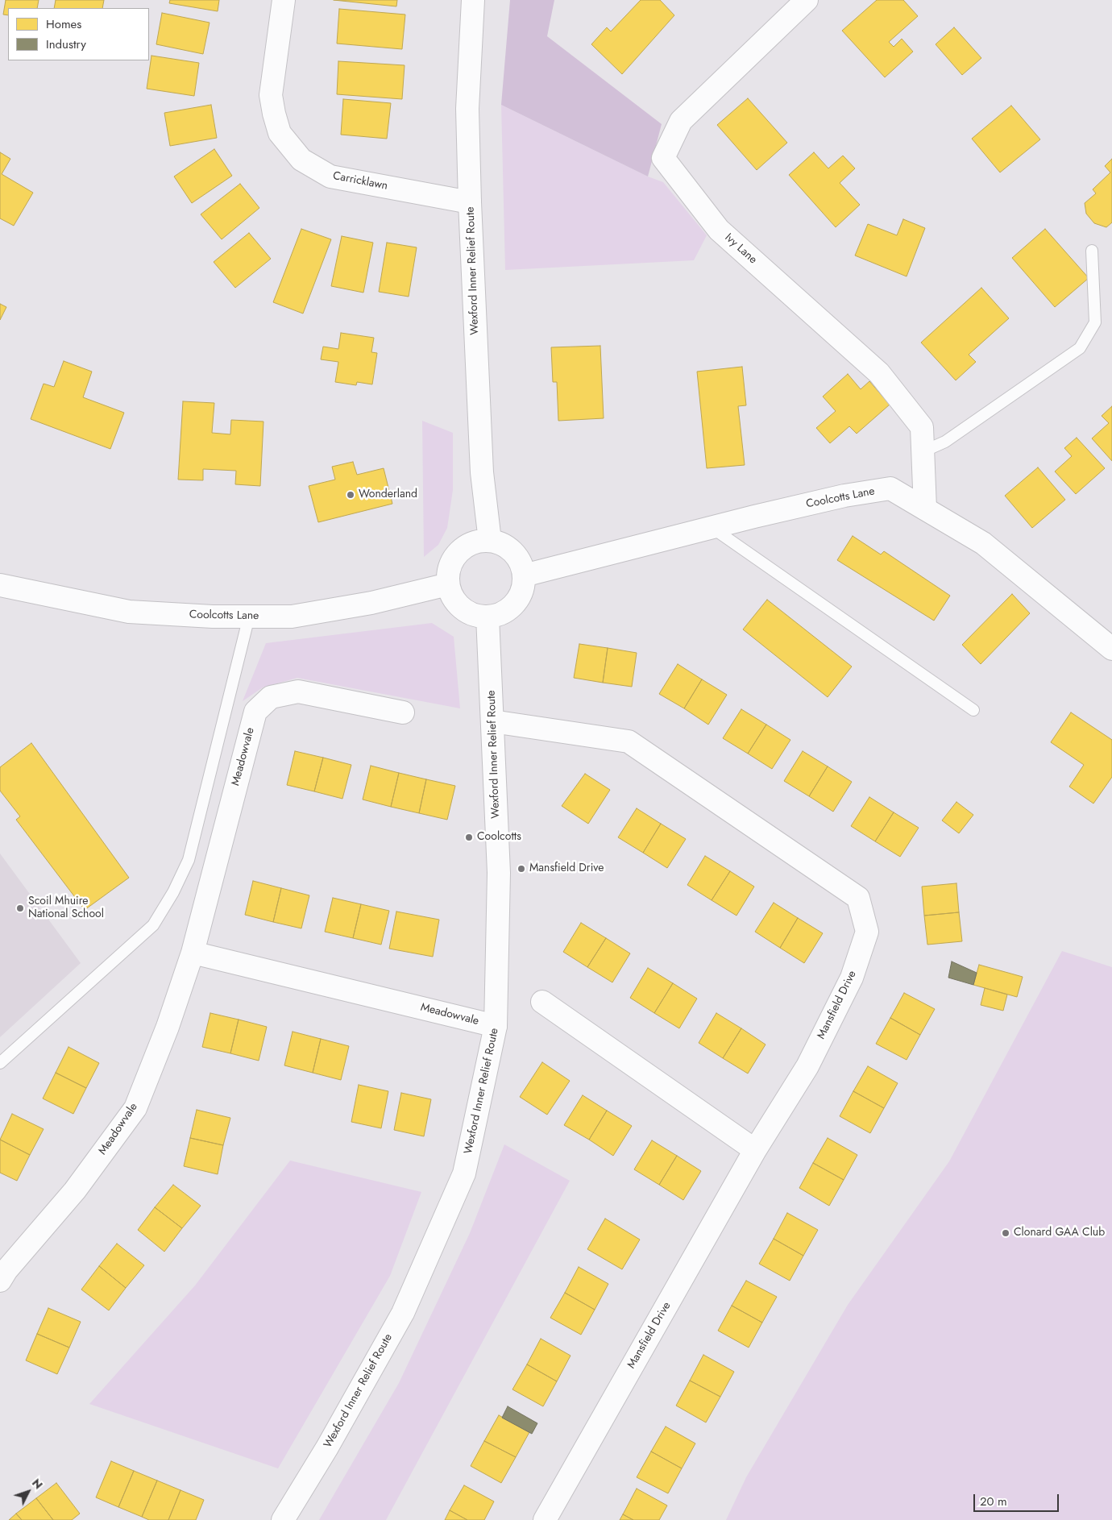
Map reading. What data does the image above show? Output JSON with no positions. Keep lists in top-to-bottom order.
{
  "streets": {
    "street": [
      "Carricklawn",
      "Ivy Lane",
      "Wexford Inner Relief Route",
      "Coolcotts Lane",
      "Meadowvale",
      "Mansfield Drive"
    ]
  },
  "crossings": [
    ["Carricklawn", "Wexford Inner Relief Route"],
    ["Ivy Lane", "Coolcotts Lane"],
    ["Wexford Inner Relief Route", "Coolcotts Lane"],
    ["Wexford Inner Relief Route", "Meadowvale"],
    ["Wexford Inner Relief Route", "Mansfield Drive"]
  ],
  "places": [
    "Wonderland",
    "Coolcotts",
    "Mansfield Drive",
    "Scoil Mhuire National School",
    "Clonard GAA Club"
  ],
  "legend": ["Homes", "Industry"],
  "scale_bar": "20 m",
  "north": "top right"
}
